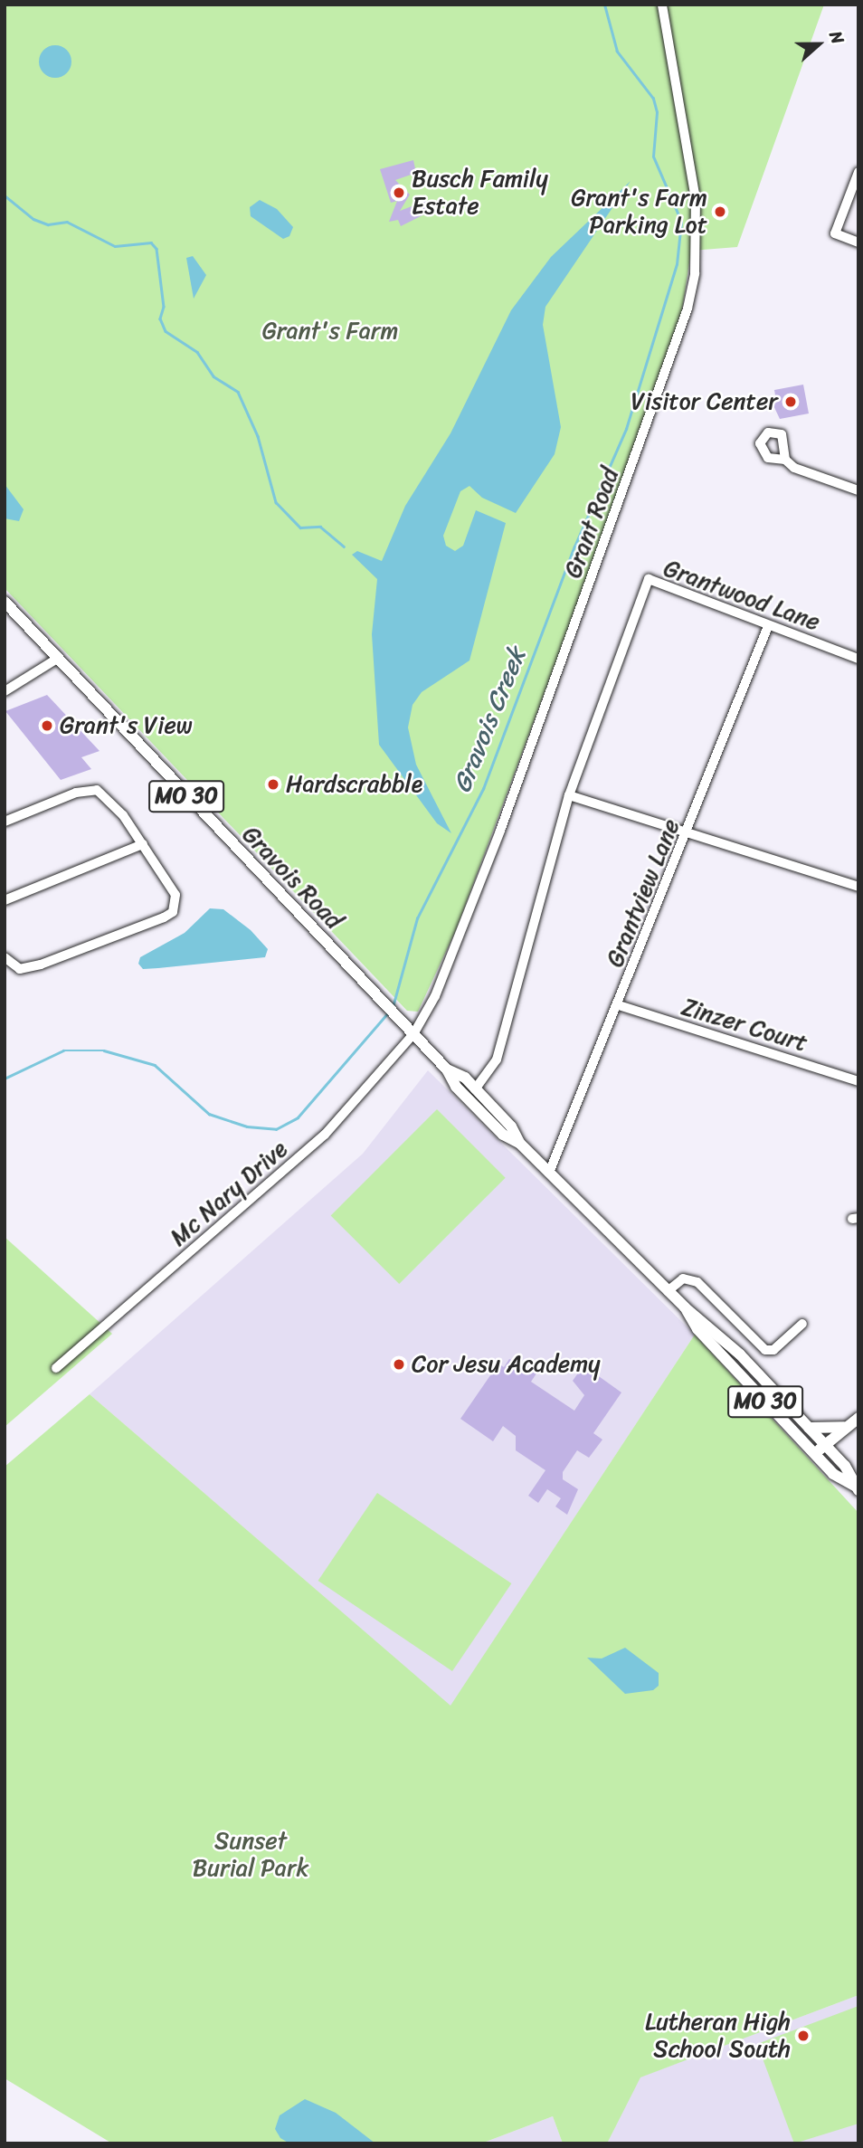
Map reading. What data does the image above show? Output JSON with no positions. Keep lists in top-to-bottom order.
{
  "streets": {
    "main road": ["MO 30", "Gravois Road"],
    "street": [
      "Grant Road",
      "Grantwood Lane",
      "Grantview Lane",
      "Zinzer Court",
      "Mc Nary Drive"
    ]
  },
  "crossings": [
    ["Grant Road", "Gravois Road"],
    ["Grant Road", "Mc Nary Drive"],
    ["Grantwood Lane", "Gravois Road"],
    ["Grantwood Lane", "Grantview Lane"],
    ["Gravois Road", "Grantview Lane"],
    ["Gravois Road", "Mc Nary Drive"],
    ["Grantview Lane", "Zinzer Court"]
  ],
  "water": ["Gravois Creek"],
  "parks": ["Grant's Farm", "Sunset Burial Park"],
  "places": [
    "Busch Family Estate",
    "Grant's Farm Parking Lot",
    "Visitor Center",
    "Grant's View",
    "Hardscrabble",
    "Cor Jesu Academy",
    "Lutheran High School South"
  ],
  "north": "right"
}
